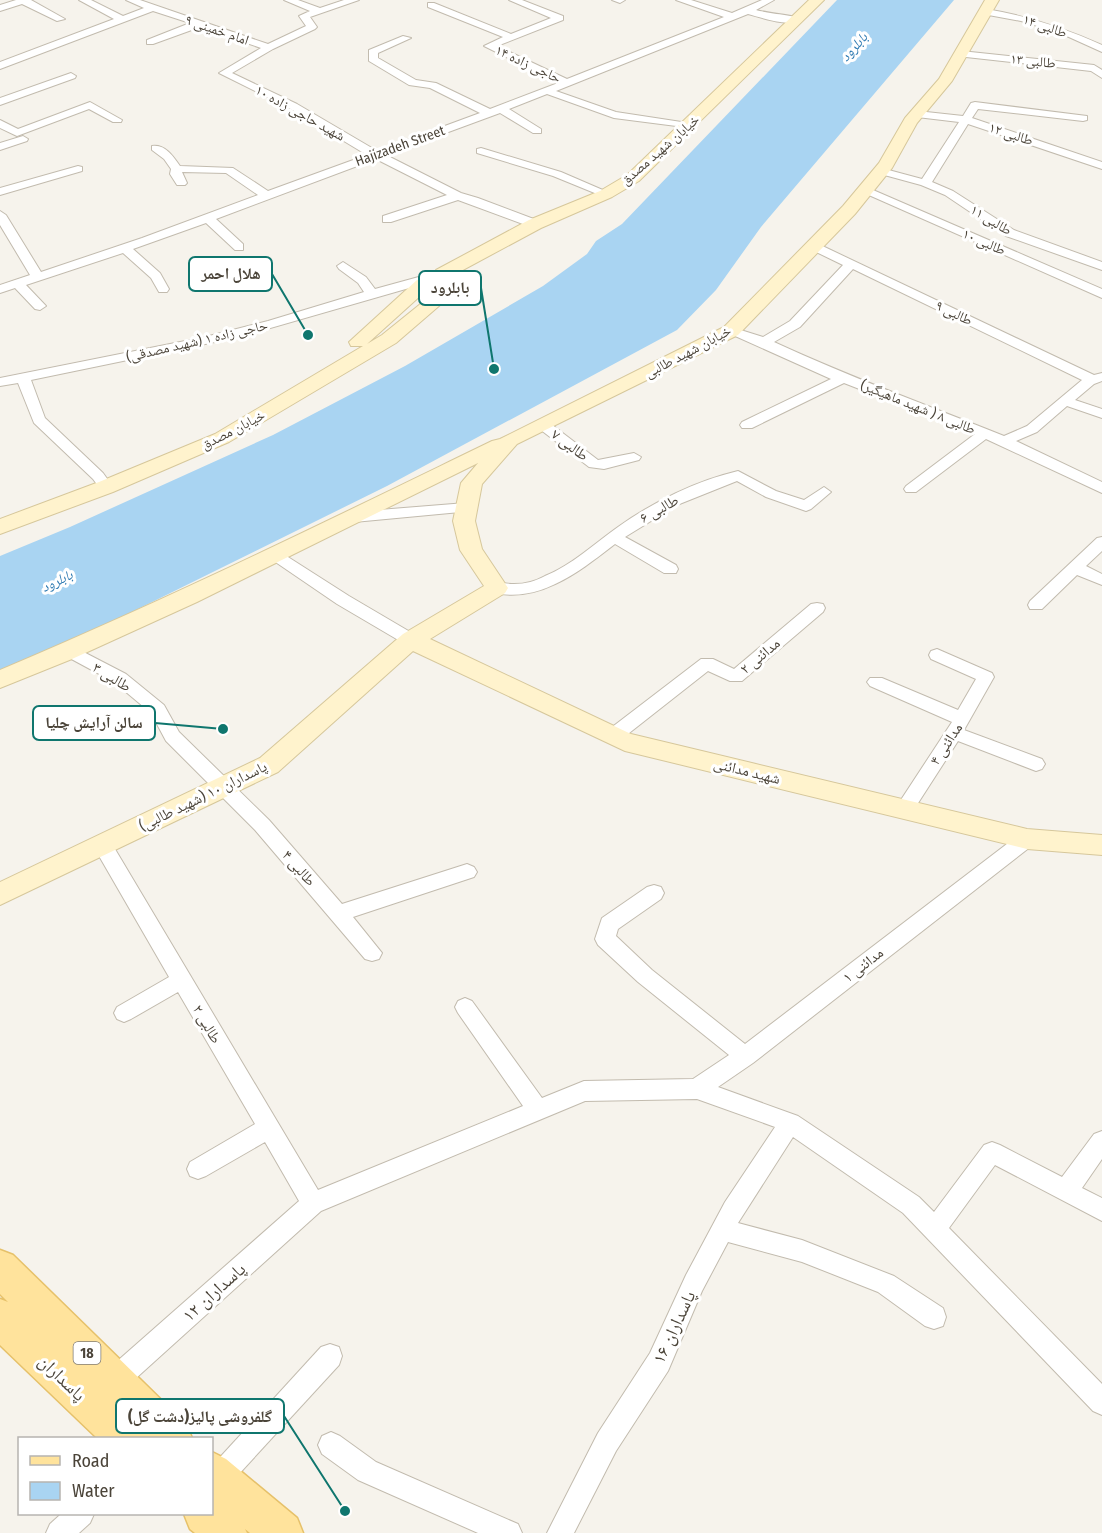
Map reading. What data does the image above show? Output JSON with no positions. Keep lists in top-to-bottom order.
{
  "streets": {
    "main road": ["18", "پاسداران"],
    "street": [
      "طالبی ۱۴",
      "امام خمینی ۹",
      "طالبی ۱۳",
      "حاجی زاده ۱۴",
      "شهید حاجی زاده ۱۰",
      "طالبی ۱۲",
      "Hajizadeh Street",
      "خیابان شهید مصدق",
      "طالبی ۱۱",
      "طالبی ۱۰",
      "طالبی ۹",
      "حاجی زاده ۱ (شهید مصدقی)",
      "خیابان شهید طالبی",
      "طالبی ۸ ( شهید ماهیگیر)",
      "خیابان مصدق",
      "طالبی ۷",
      "طالبی ۶",
      "مدائنی ۲",
      "طالبی ۳",
      "مدائنی ۴",
      "شهید مدائنی",
      "پاسداران ۱۰ (شهید طالبی)",
      "طالبی ۴",
      "مدائنی ۱",
      "طالبی ۲",
      "پاسداران ۱۲",
      "پاسداران ۱۶"
    ]
  },
  "crossings": [
    ["طالبی ۱۴", "خیابان شهید طالبی"],
    ["امام خمینی ۹", "شهید حاجی زاده ۱۰"],
    ["طالبی ۱۳", "خیابان شهید طالبی"],
    ["حاجی زاده ۱۴", "Hajizadeh Street"],
    ["شهید حاجی زاده ۱۰", "Hajizadeh Street"],
    ["شهید حاجی زاده ۱۰", "خیابان شهید مصدق"],
    ["طالبی ۱۲", "خیابان شهید طالبی"],
    ["طالبی ۱۱", "خیابان شهید طالبی"],
    ["طالبی ۱۰", "خیابان شهید طالبی"],
    ["طالبی ۹", "خیابان شهید طالبی"],
    ["حاجی زاده ۱ (شهید مصدقی)", "خیابان مصدق"],
    ["خیابان شهید طالبی", "طالبی ۸ ( شهید ماهیگیر)"],
    ["خیابان شهید طالبی", "طالبی ۷"],
    ["خیابان شهید طالبی", "طالبی ۶"],
    ["مدائنی ۲", "شهید مدائنی"],
    ["طالبی ۳", "پاسداران ۱۰ (شهید طالبی)"],
    ["طالبی ۳", "طالبی ۴"],
    ["مدائنی ۴", "شهید مدائنی"],
    ["شهید مدائنی", "پاسداران ۱۰ (شهید طالبی)"],
    ["شهید مدائنی", "مدائنی ۱"],
    ["پاسداران ۱۰ (شهید طالبی)", "طالبی ۴"],
    ["پاسداران ۱۰ (شهید طالبی)", "طالبی ۲"],
    ["مدائنی ۱", "پاسداران ۱۲"],
    ["طالبی ۲", "پاسداران ۱۲"],
    ["پاسداران ۱۲", "18"]
  ],
  "water": ["بابلرود"],
  "places": [
    "هلال احمر",
    "بابلرود",
    "سالن آرایش چلیا",
    "گلفروشی پالیز(دشت گل)"
  ],
  "legend": ["Road", "Water"]
}
